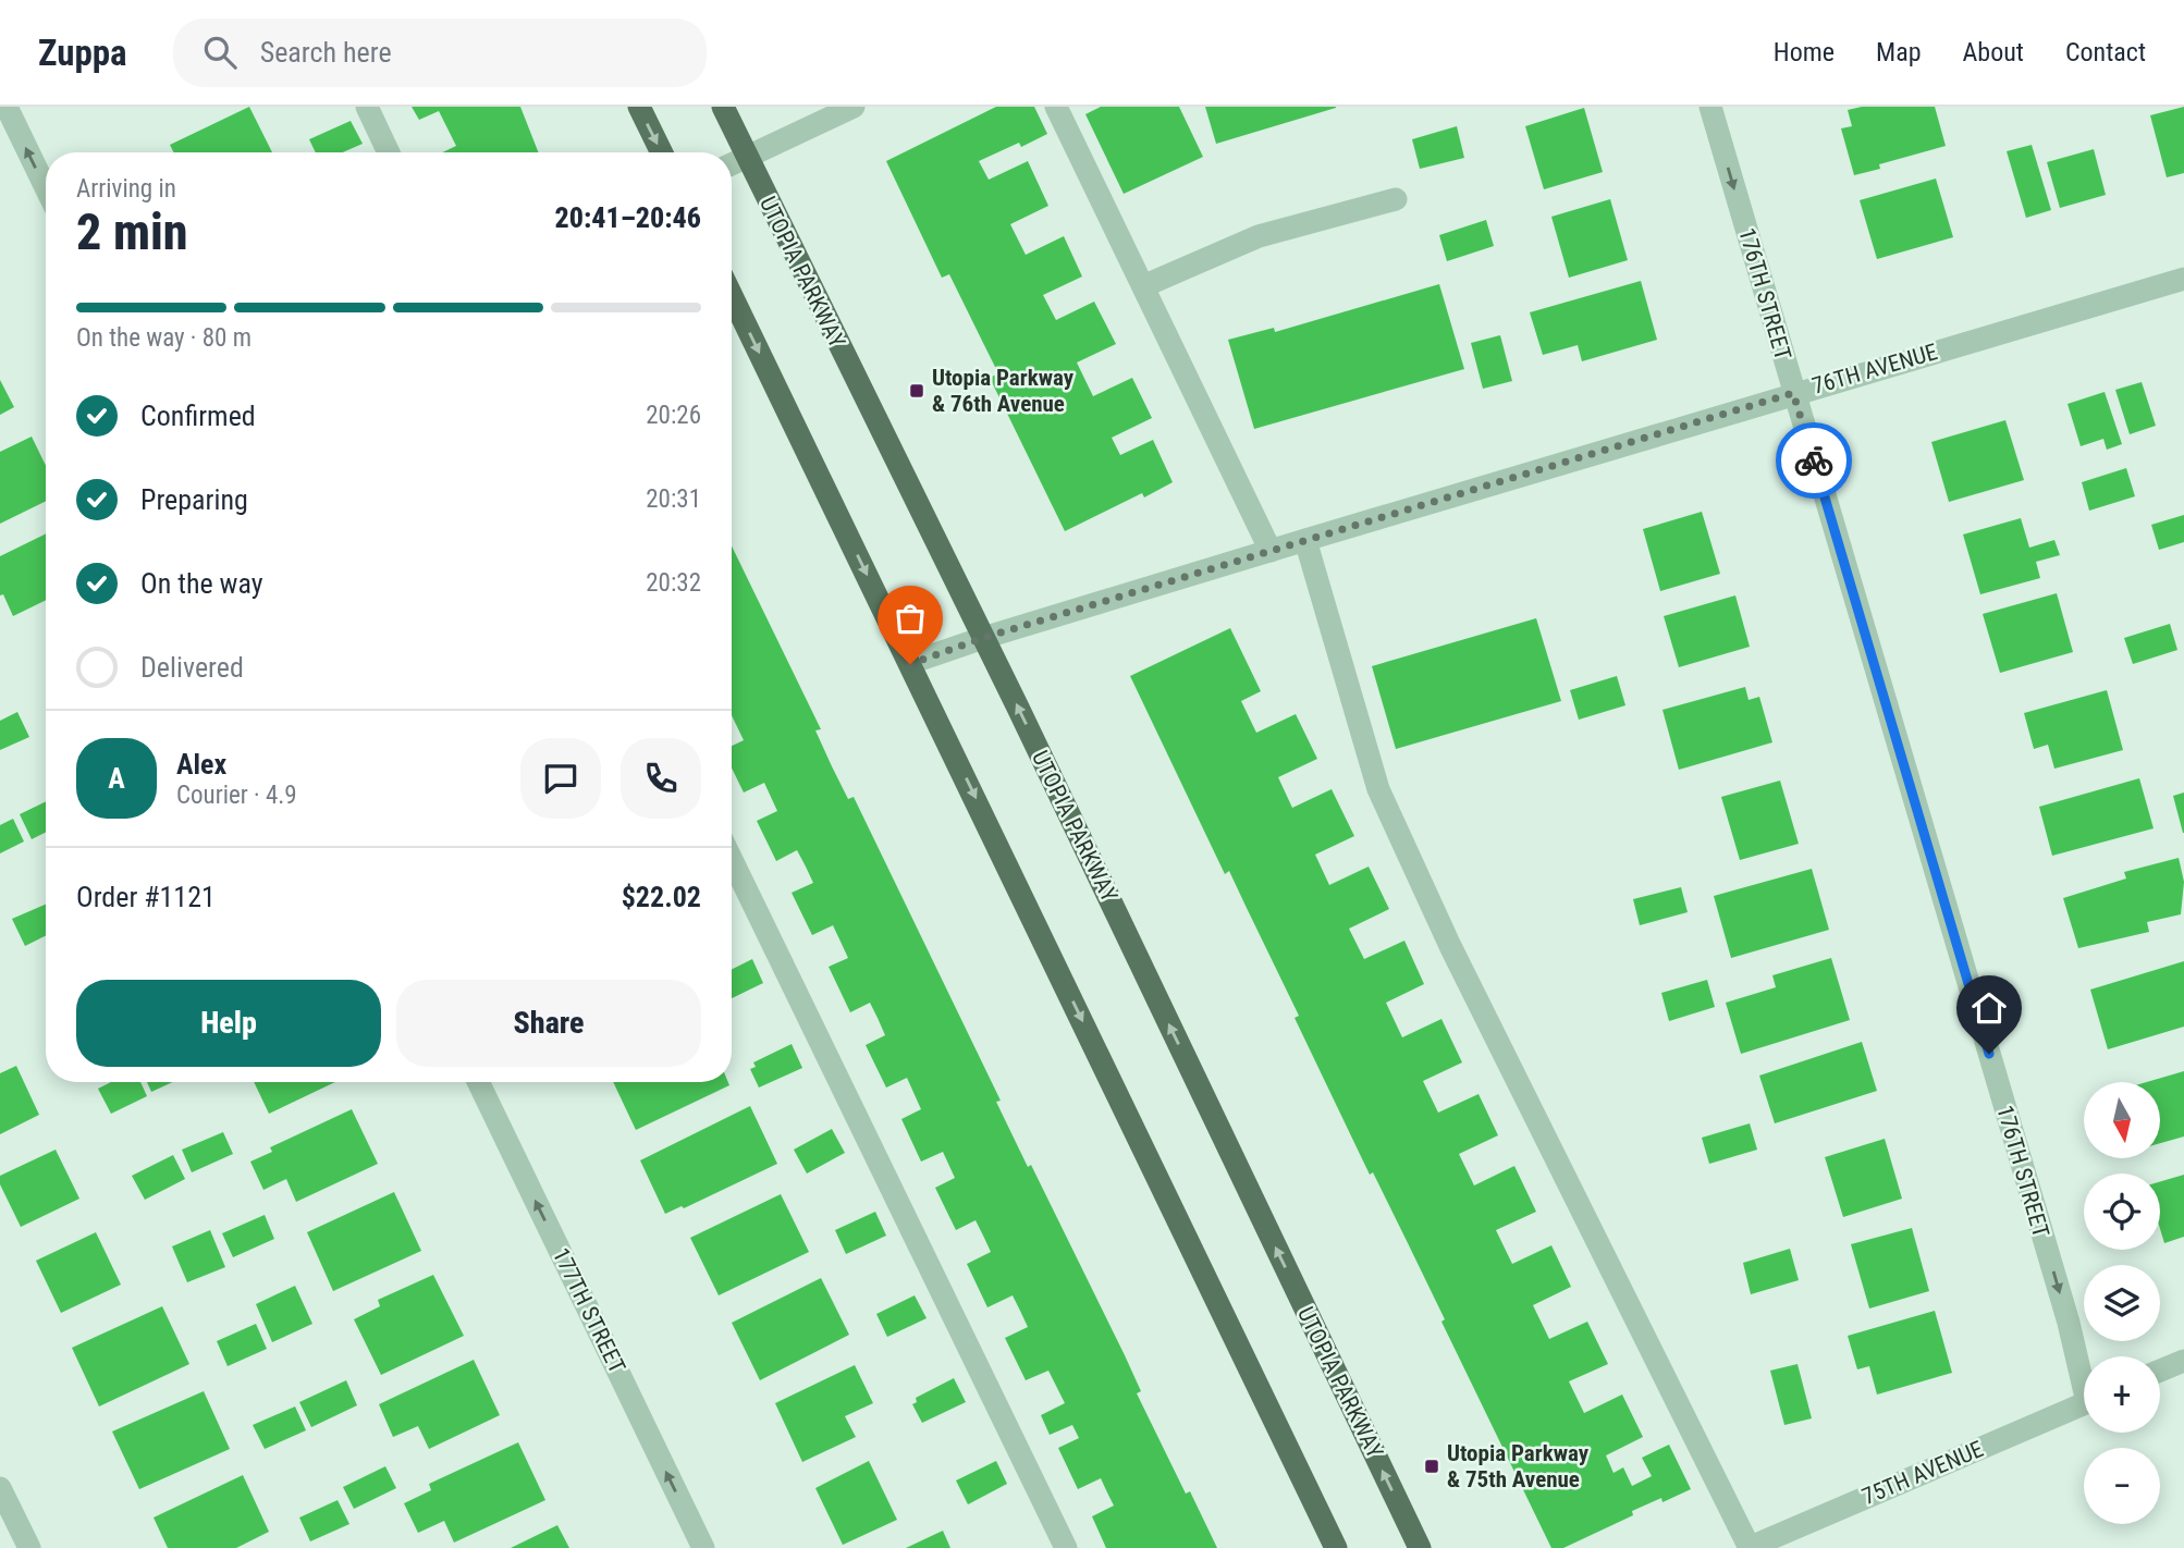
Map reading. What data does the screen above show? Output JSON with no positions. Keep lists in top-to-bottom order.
{
  "streets": {
    "main road": ["UTOPIA PARKWAY"],
    "street": [
      "176TH STREET",
      "76TH AVENUE",
      "177TH STREET",
      "75TH AVENUE"
    ]
  },
  "crossings": [
    ["UTOPIA PARKWAY", "76TH AVENUE"],
    ["176TH STREET", "76TH AVENUE"]
  ],
  "one_way": ["176TH STREET", "177TH STREET"],
  "places": {
    "transit": ["Utopia Parkway & 76th Avenue", "Utopia Parkway & 75th Avenue"]
  },
  "north": "bottom",
  "page": {
    "header": "Zuppa",
    "search": "Search here",
    "nav": [
      "Home",
      "Map",
      "About",
      "Contact"
    ],
    "heading": ["2 min", "Arriving in", "20:41–20:46"],
    "panel": [
      "Alex",
      "Courier · 4.9",
      "Order #1121",
      "$22.02"
    ],
    "bar": "On the way · 80 m",
    "list": [
      ["Confirmed", "20:26"],
      ["Preparing", "20:31"],
      ["On the way", "20:32"],
      "Delivered"
    ],
    "round": "A",
    "buttons": ["Help", "Share"],
    "map_buttons": ["+", "−"]
  }
}
